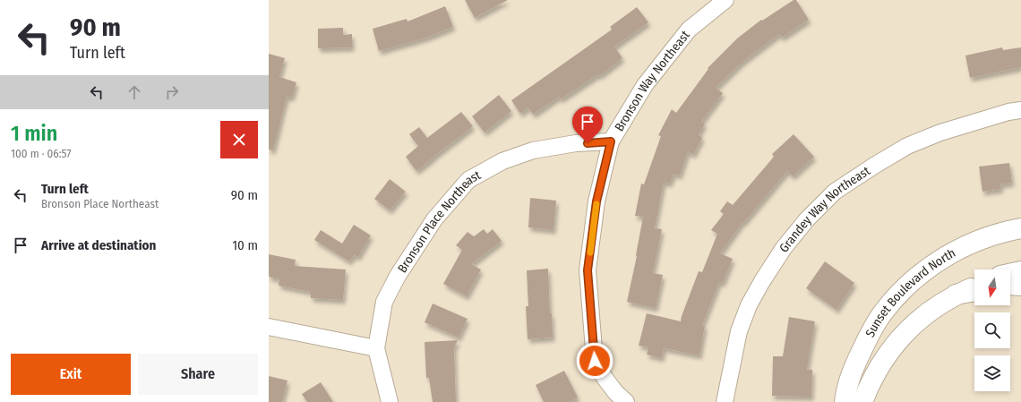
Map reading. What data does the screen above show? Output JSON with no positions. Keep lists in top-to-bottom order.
{
  "streets": {
    "main road": ["Sunset Boulevard North"],
    "street": ["Bronson Way Northeast", "Grandey Way Northeast", "Bronson Place Northeast"]
  },
  "crossings": [
    ["Bronson Way Northeast", "Bronson Place Northeast"]
  ],
  "north": "bottom",
  "page": {
    "turn": ["90 m", "Turn left"],
    "heading": ["1 min", "100 m · 06:57"],
    "list": [
      {
        "name": "Turn left",
        "note": "Bronson Place Northeast",
        "value": "90 m"
      },
      {
        "name": "Arrive at destination",
        "value": "10 m"
      }
    ],
    "buttons": ["Exit", "Share"]
  }
}
